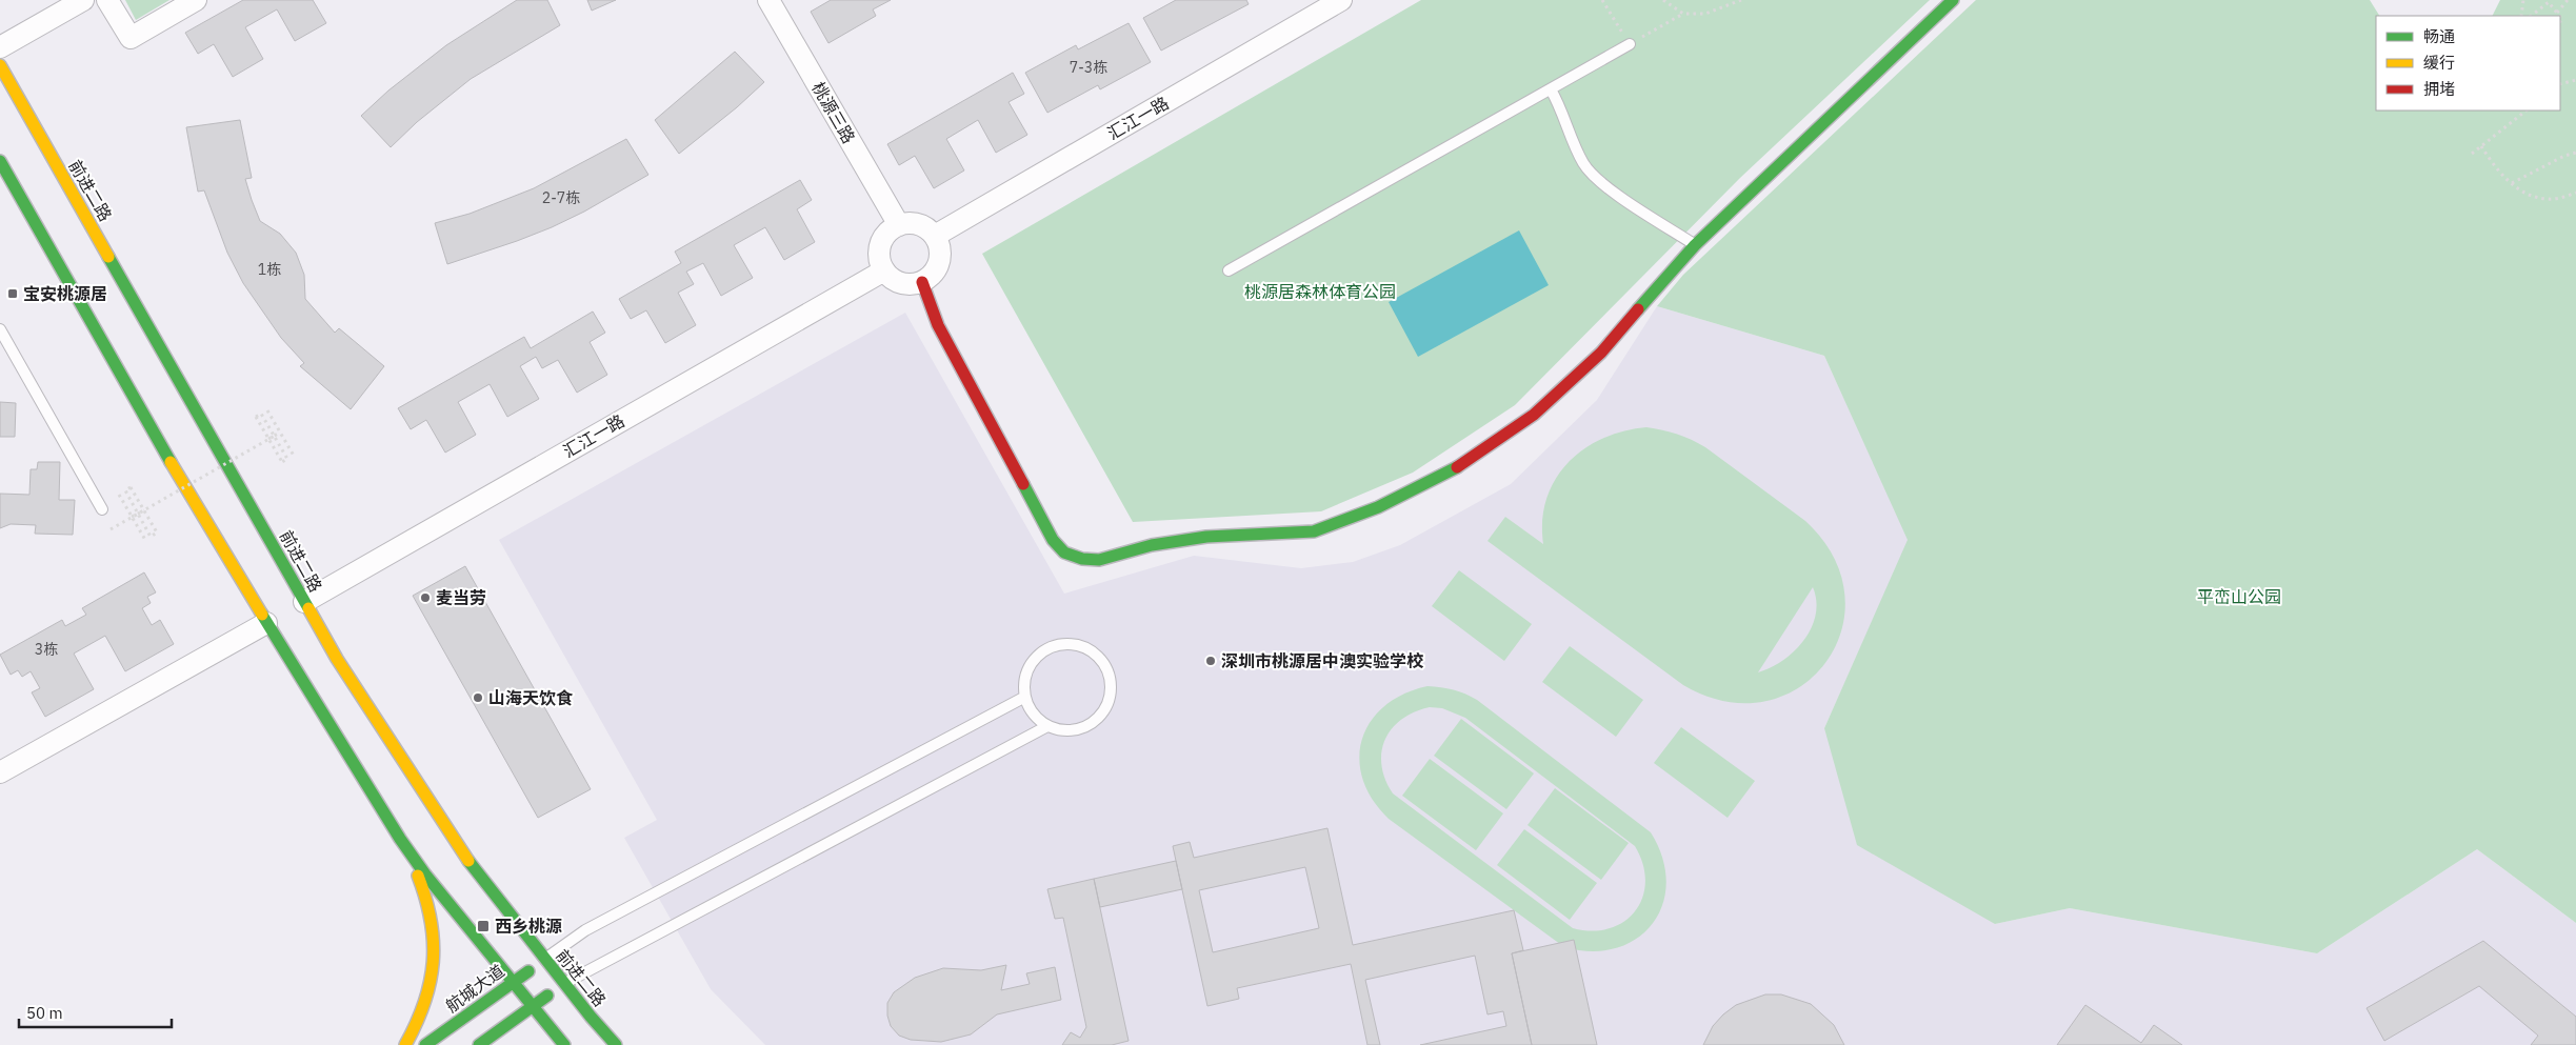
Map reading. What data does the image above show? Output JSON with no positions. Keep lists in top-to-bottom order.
{
  "streets": {
    "main road": ["前进二路", "航城大道"],
    "street": ["桃源三路", "汇江一路"]
  },
  "crossings": [
    ["桃源三路", "汇江一路"],
    ["汇江一路", "前进二路"],
    ["前进二路", "航城大道"]
  ],
  "parks": ["桃源居森林体育公园", "平峦山公园"],
  "places": {
    "transit": ["宝安桃源居", "西乡桃源"],
    "other": ["麦当劳", "深圳市桃源居中澳实验学校", "山海天饮食"]
  },
  "house_numbers": [
    "7-3栋",
    "2-7栋",
    "1栋",
    "3栋"
  ],
  "legend": ["畅通", "缓行", "拥堵"],
  "scale_bar": "50 m"
}
